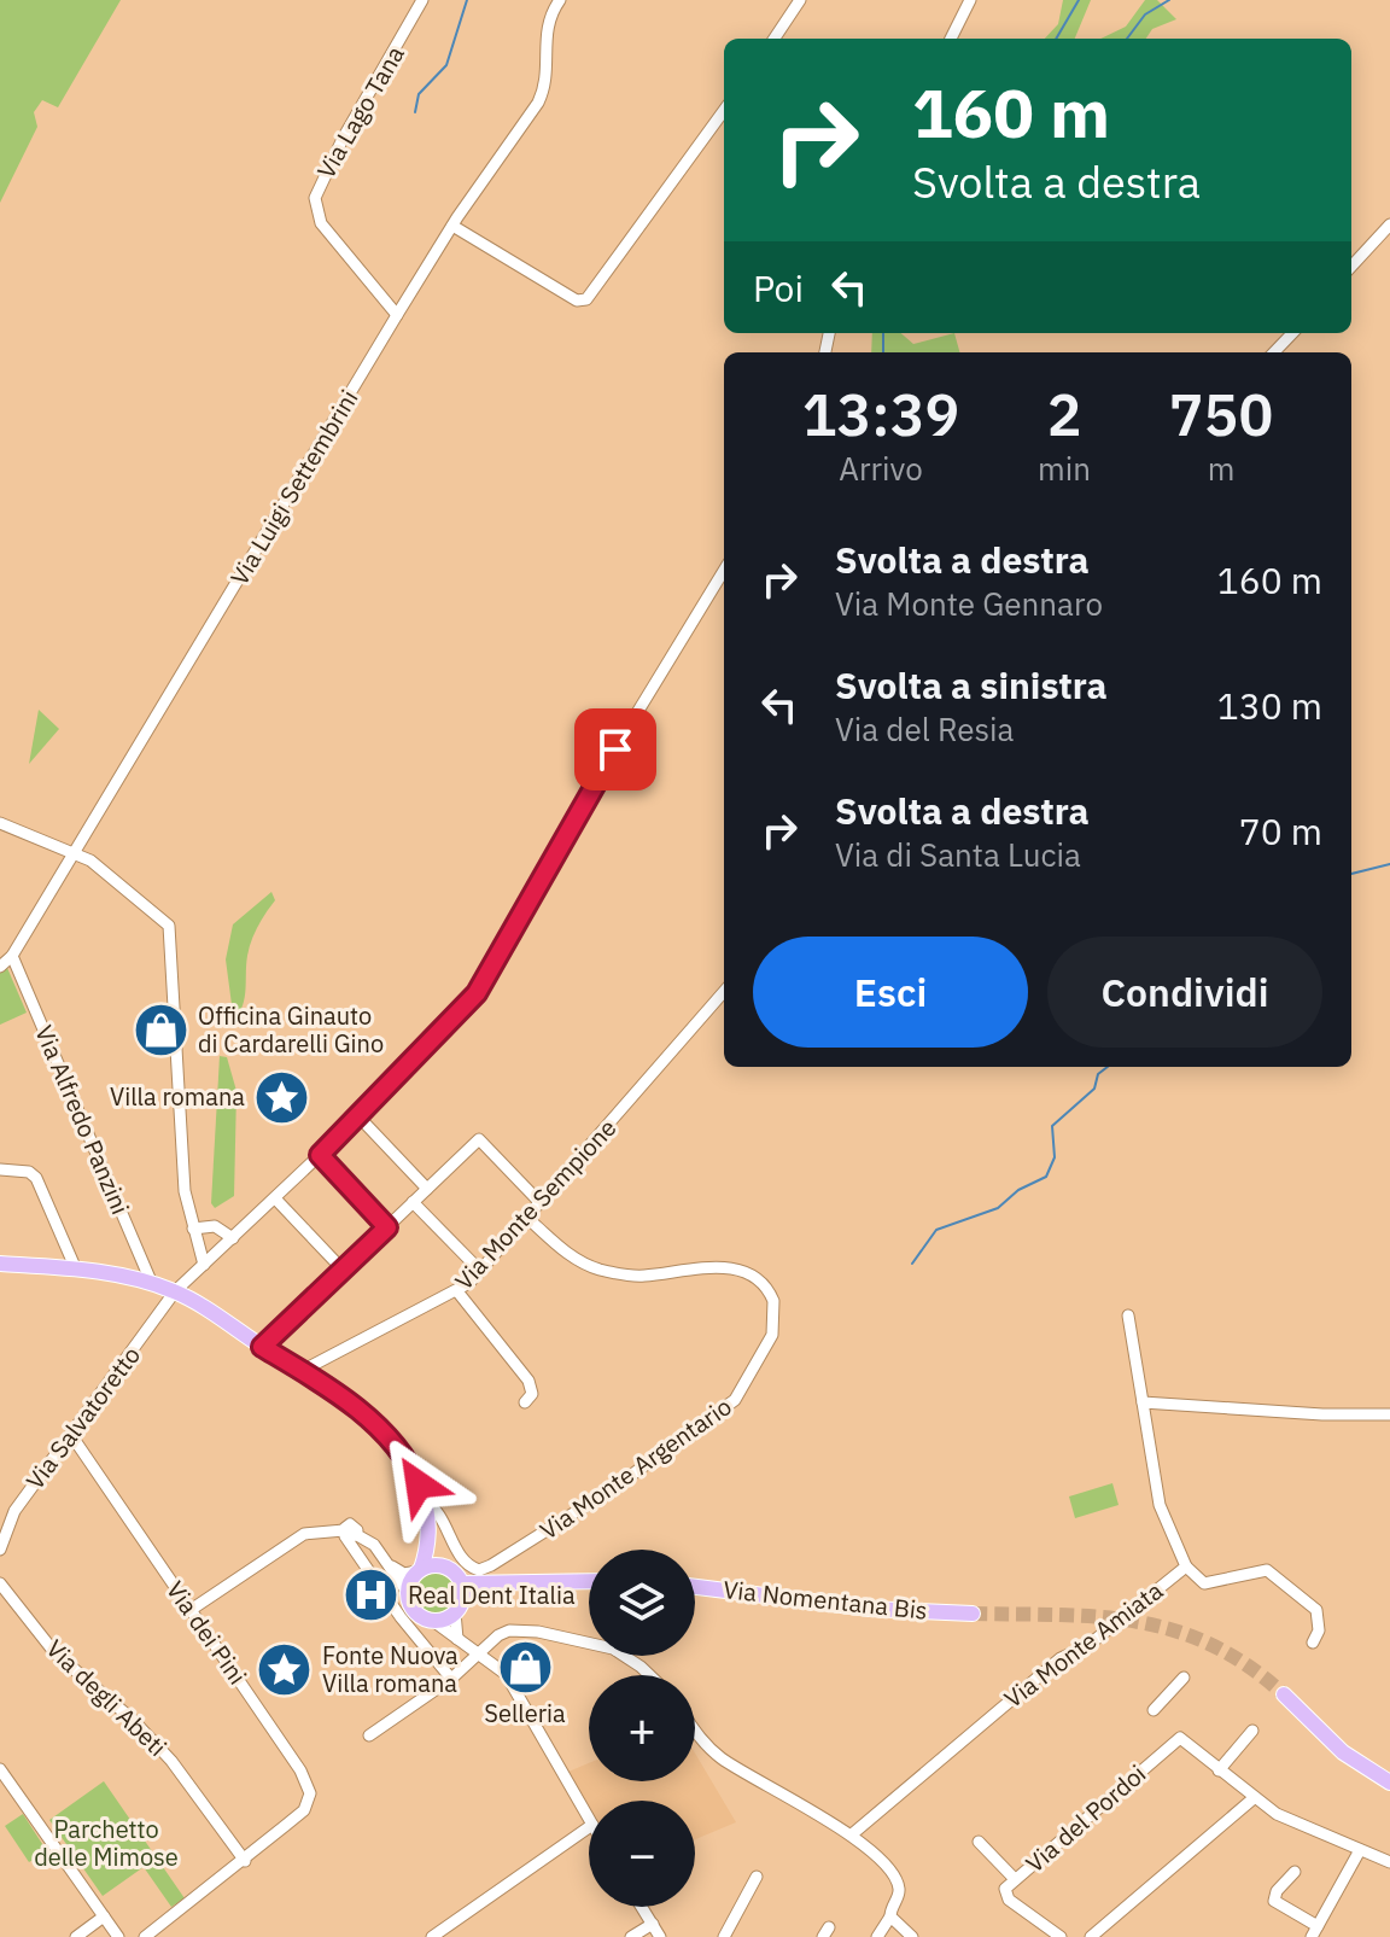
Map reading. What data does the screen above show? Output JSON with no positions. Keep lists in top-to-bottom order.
{
  "streets": {
    "main road": ["Via Nomentana Bis"],
    "street": [
      "Via Lago Tana",
      "Via Luigi Settembrini",
      "Via Alfredo Panzini",
      "Via Monte Sempione",
      "Via Salvatoretto",
      "Via Monte Argentario",
      "Via dei Pini",
      "Via Monte Amiata",
      "Via degli Abeti",
      "Via del Pordoi"
    ]
  },
  "crossings": [
    ["Via Lago Tana", "Via Luigi Settembrini"],
    ["Via Luigi Settembrini", "Via Alfredo Panzini"],
    ["Via Monte Sempione", "Via Monte Argentario"],
    ["Via Salvatoretto", "Via dei Pini"],
    ["Via dei Pini", "Via degli Abeti"]
  ],
  "parks": ["Parchetto delle Mimose"],
  "places": {
    "shop": ["Officina Ginauto di Cardarelli Gino", "Selleria"],
    "place": ["Villa romana", "Fonte Nuova Villa romana"],
    "hospital": ["Real Dent Italia"]
  },
  "page": {
    "turn": ["160 m", "Svolta a destra"],
    "then": "Poi",
    "eta": [
      "13:39",
      "Arrivo",
      "2",
      "min",
      "750",
      "m"
    ],
    "list": [
      {
        "name": "Svolta a destra",
        "note": "Via Monte Gennaro",
        "value": "160 m"
      },
      {
        "name": "Svolta a sinistra",
        "note": "Via del Resia",
        "value": "130 m"
      },
      {
        "name": "Svolta a destra",
        "note": "Via di Santa Lucia",
        "value": "70 m"
      }
    ],
    "buttons": ["Esci", "Condividi"],
    "map_buttons": ["+", "−"]
  }
}
